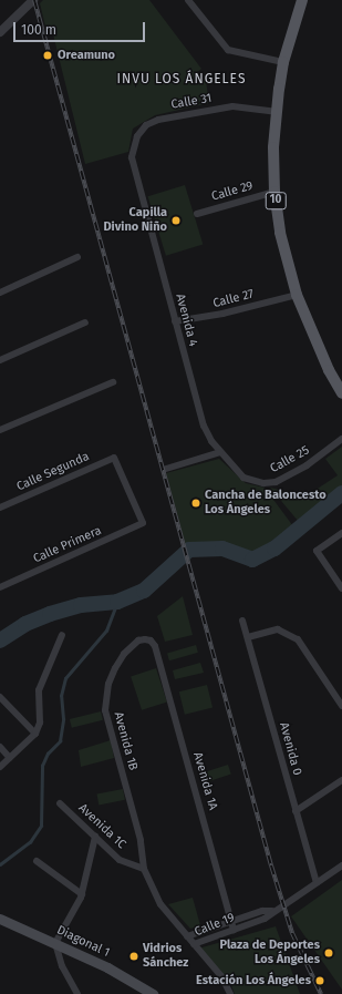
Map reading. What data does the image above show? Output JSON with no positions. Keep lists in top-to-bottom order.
{
  "streets": {
    "main road": ["10", "Diagonal 1"],
    "street": [
      "Calle 31",
      "Calle 29",
      "Calle 27",
      "Avenida 4",
      "Calle 25",
      "Calle Segunda",
      "Calle Primera",
      "Avenida 1B",
      "Avenida 0",
      "Avenida 1A",
      "Avenida 1C",
      "Calle 19"
    ]
  },
  "crossings": [
    ["Calle 31", "10"],
    ["Calle 31", "Avenida 4"],
    ["Calle 29", "10"],
    ["10", "Calle 27"],
    ["Calle 27", "Avenida 4"],
    ["Avenida 4", "Calle 25"],
    ["Calle Segunda", "Calle Primera"],
    ["Avenida 1B", "Avenida 1A"],
    ["Avenida 1B", "Avenida 1C"],
    ["Avenida 0", "Calle 19"],
    ["Avenida 1A", "Calle 19"]
  ],
  "districts": ["INVU LOS ÁNGELES"],
  "places": [
    "Oreamuno",
    "Capilla Divino Niño",
    "Cancha de Baloncesto Los Ángeles",
    "Plaza de Deportes Los Ángeles",
    "Vidrios Sánchez",
    "Estación Los Ángeles"
  ],
  "scale_bar": "100 m"
}
